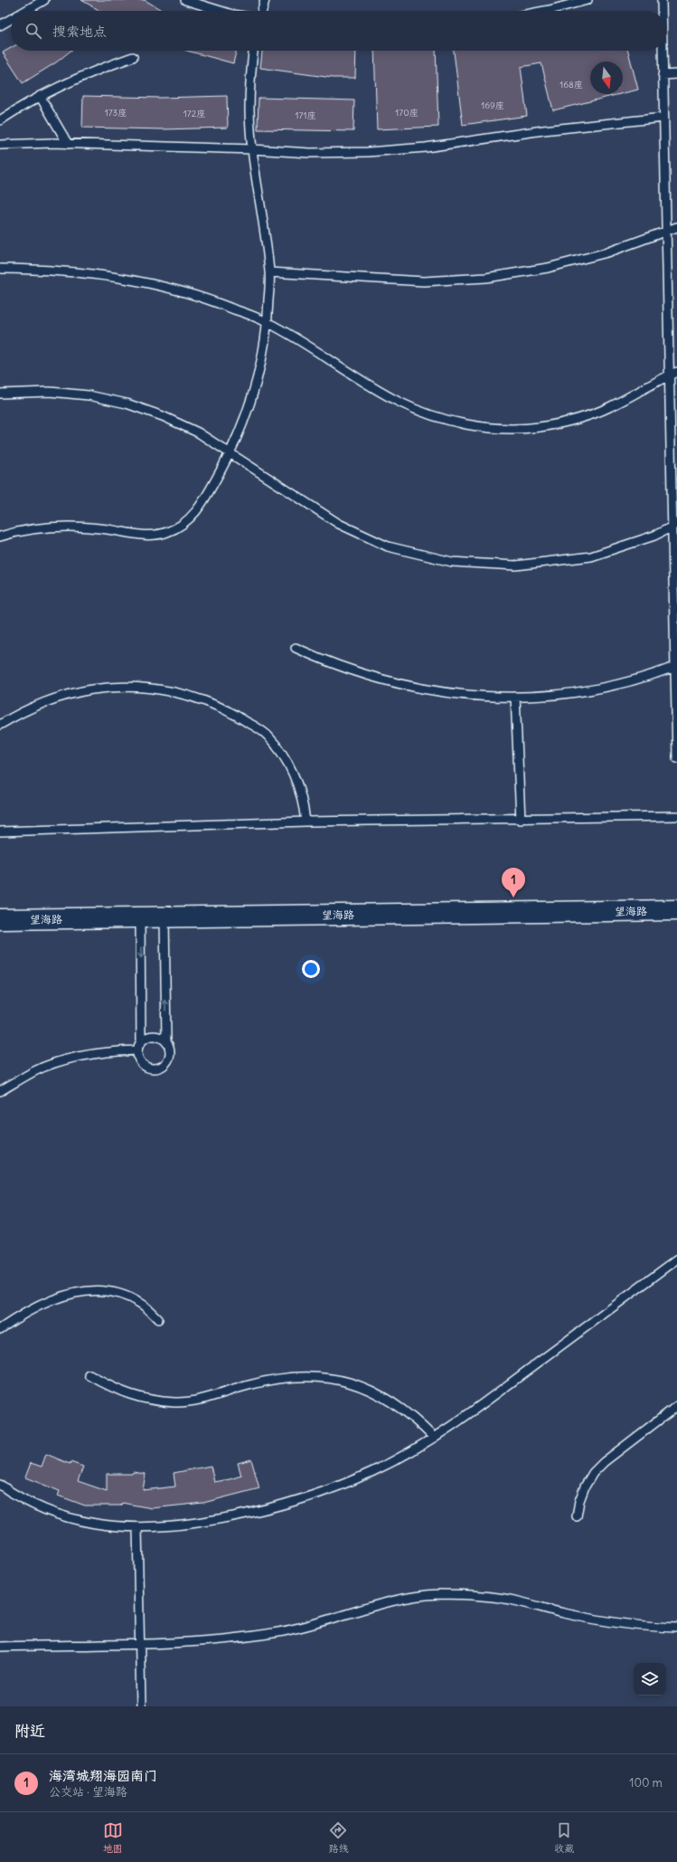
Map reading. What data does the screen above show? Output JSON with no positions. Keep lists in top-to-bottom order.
{
  "streets": {
    "street": ["望海路"]
  },
  "house_numbers": [
    "168座",
    "169座",
    "173座",
    "170座",
    "172座",
    "171座"
  ],
  "north": "bottom",
  "page": {
    "search": "搜索地点",
    "pins": "1",
    "heading": "附近",
    "list": [
      {
        "mark": "1",
        "name": "海湾城翔海园南门",
        "note": "公交站 · 望海路",
        "value": "100 m"
      }
    ],
    "nav": ["地图", "路线", "收藏"]
  }
}
